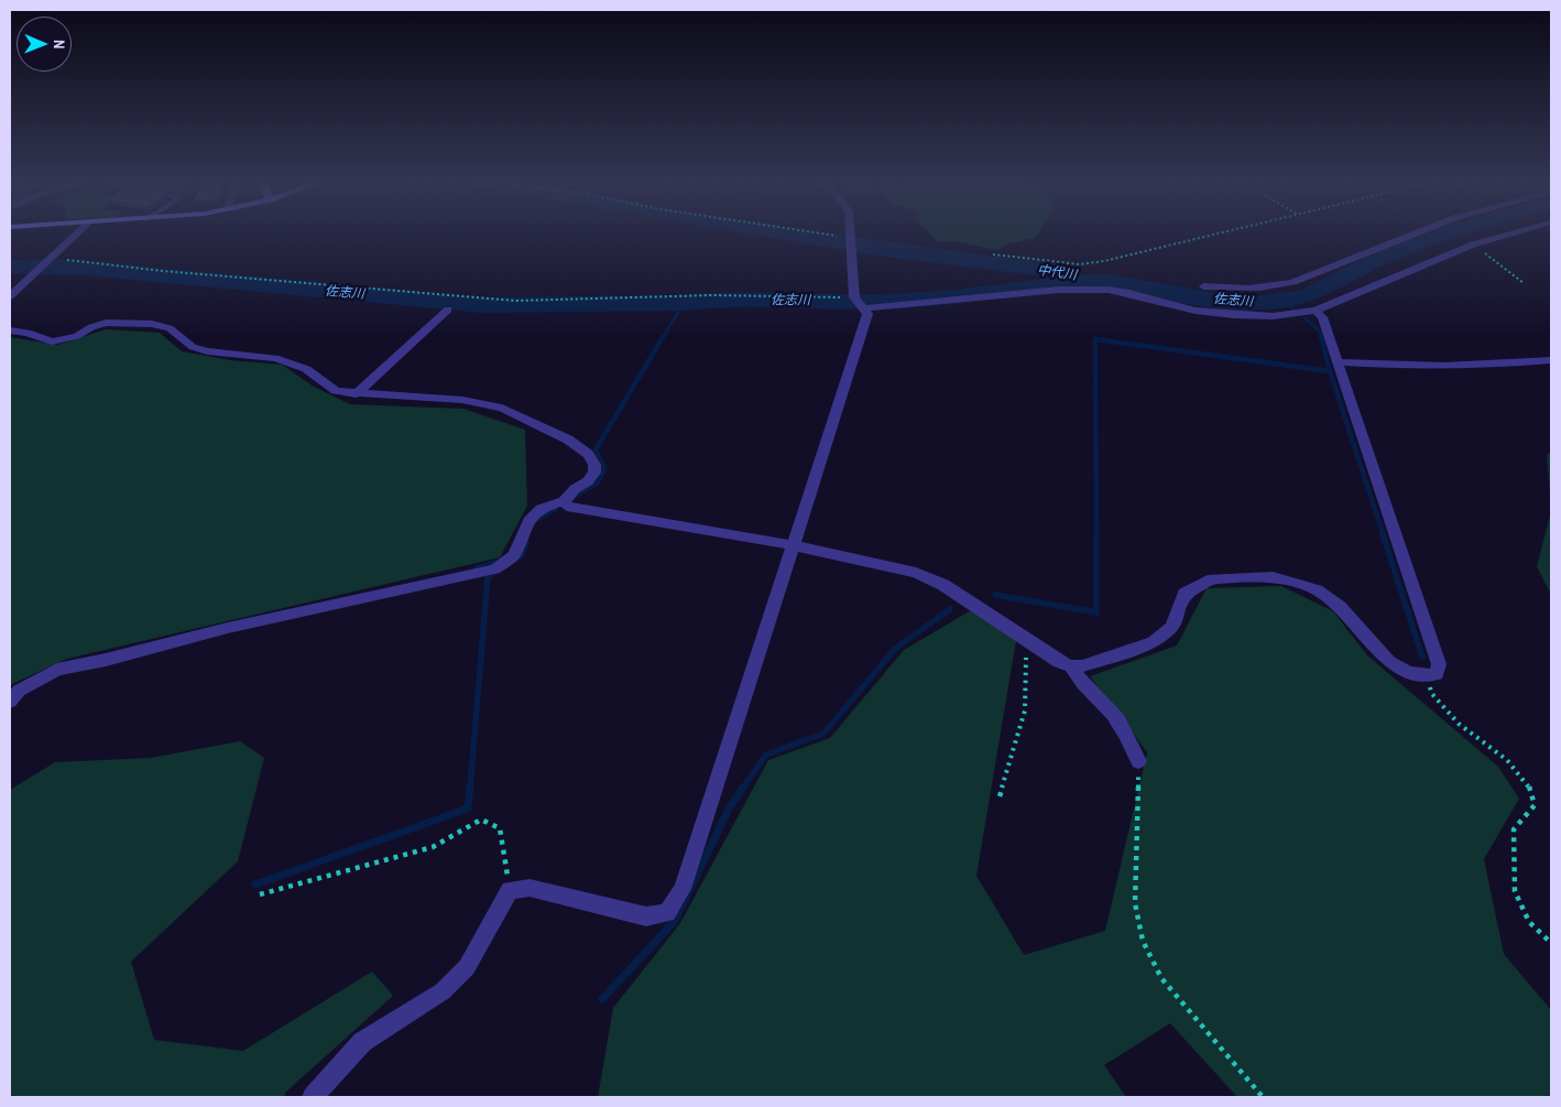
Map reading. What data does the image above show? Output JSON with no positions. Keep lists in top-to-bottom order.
{
  "water": ["中代川", "佐志川"],
  "north": "right"
}
